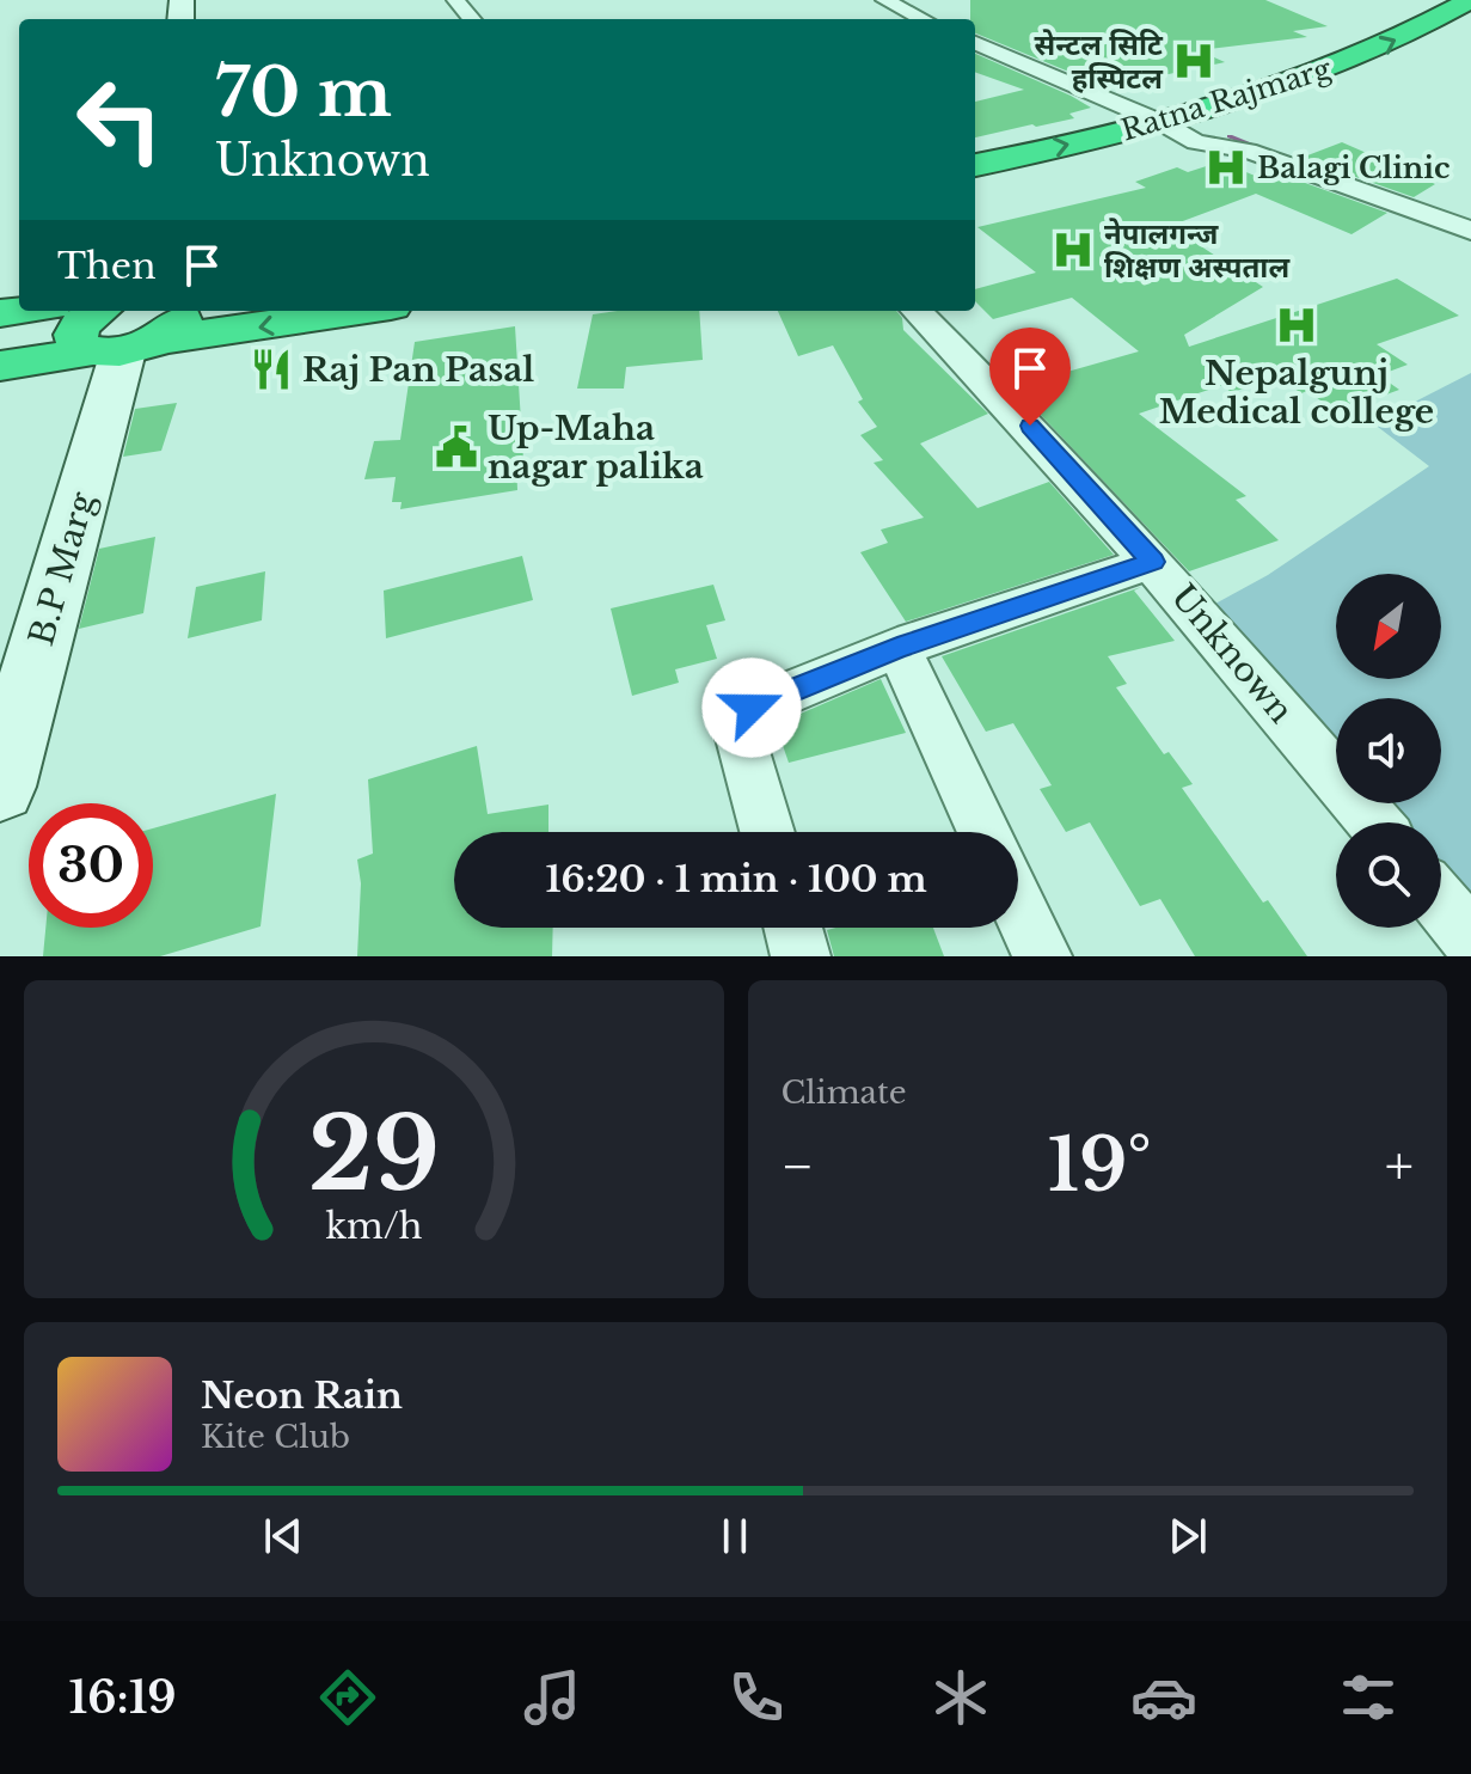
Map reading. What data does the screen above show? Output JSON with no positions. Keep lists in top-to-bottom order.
{
  "streets": {
    "highway": ["Ratna Rajmarg"],
    "street": ["B.P Marg", "Unknown"]
  },
  "places": {
    "hospital": [
      "सेन्टल सिटि हस्पिटल",
      "Balagi Clinic",
      "नेपालगन्ज शिक्षण अस्पताल",
      "Nepalgunj Medical college"
    ],
    "restaurant": ["Raj Pan Pasal"],
    "public building": ["Up-Maha nagar palika"]
  },
  "north": "bottom left",
  "page": {
    "turn": ["70 m", "Unknown"],
    "then": "Then",
    "limit": "30",
    "trip": "16:20 · 1 min · 100 m",
    "tile": "Climate",
    "heat": ["−", "19°", "+"],
    "song": ["Neon Rain", "Kite Club"],
    "tabs": "16:19",
    "gauge": ["29", "km/h"]
  }
}
